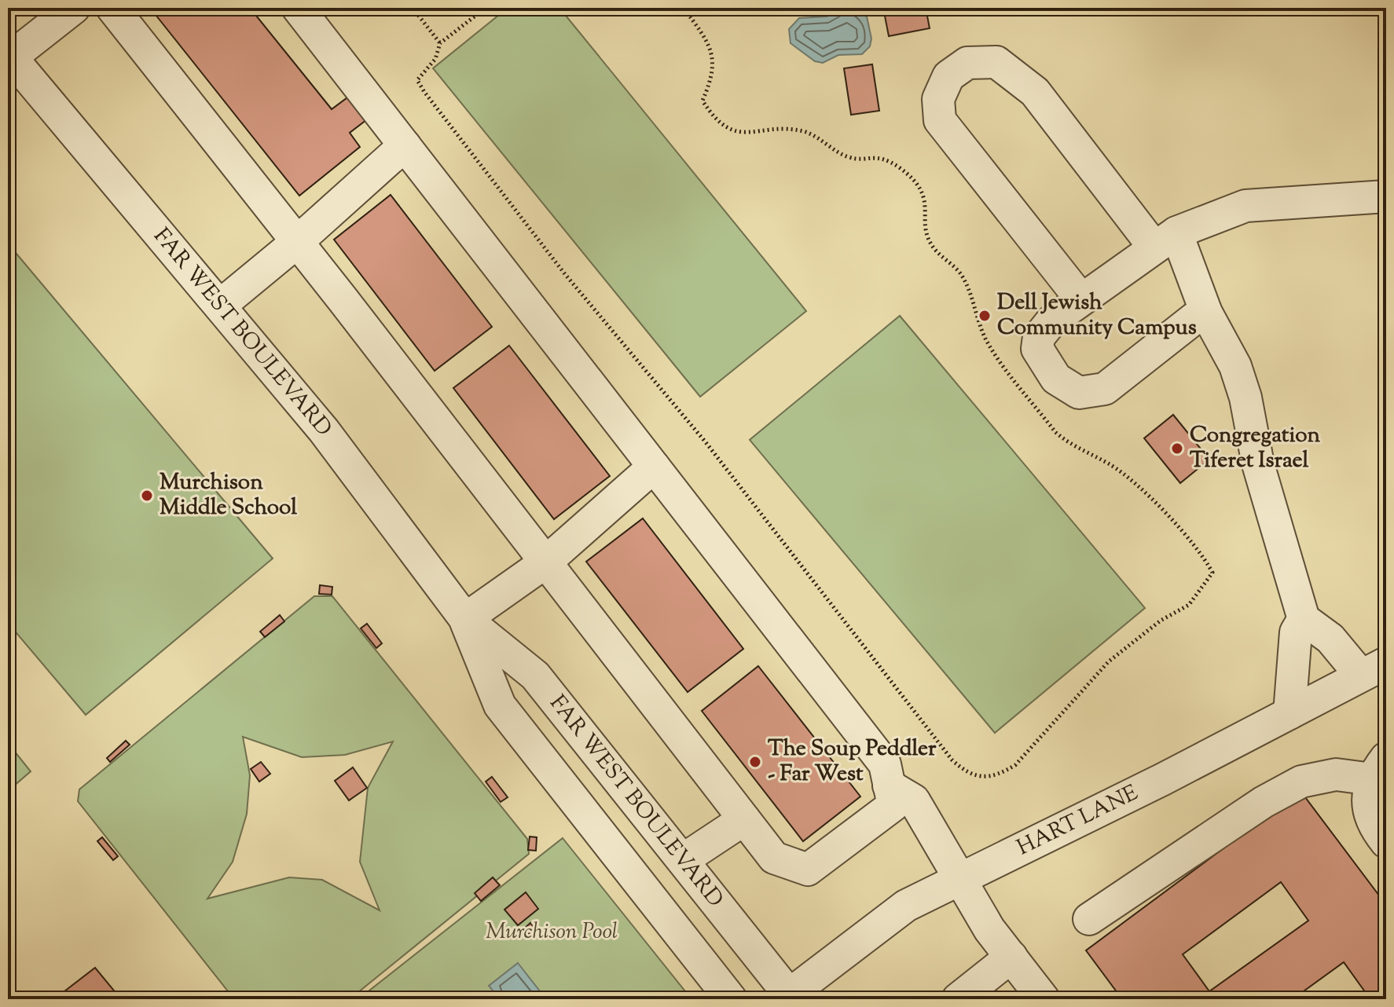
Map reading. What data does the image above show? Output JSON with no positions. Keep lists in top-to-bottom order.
{
  "streets": {
    "street": ["FAR WEST BOULEVARD", "HART LANE"]
  },
  "crossings": [
    ["FAR WEST BOULEVARD", "HART LANE"]
  ],
  "parks": ["Murchison Pool"],
  "places": [
    "Dell Jewish Community Campus",
    "Congregation Tiferet Israel",
    "Murchison Middle School",
    "The Soup Peddler - Far West"
  ]
}
